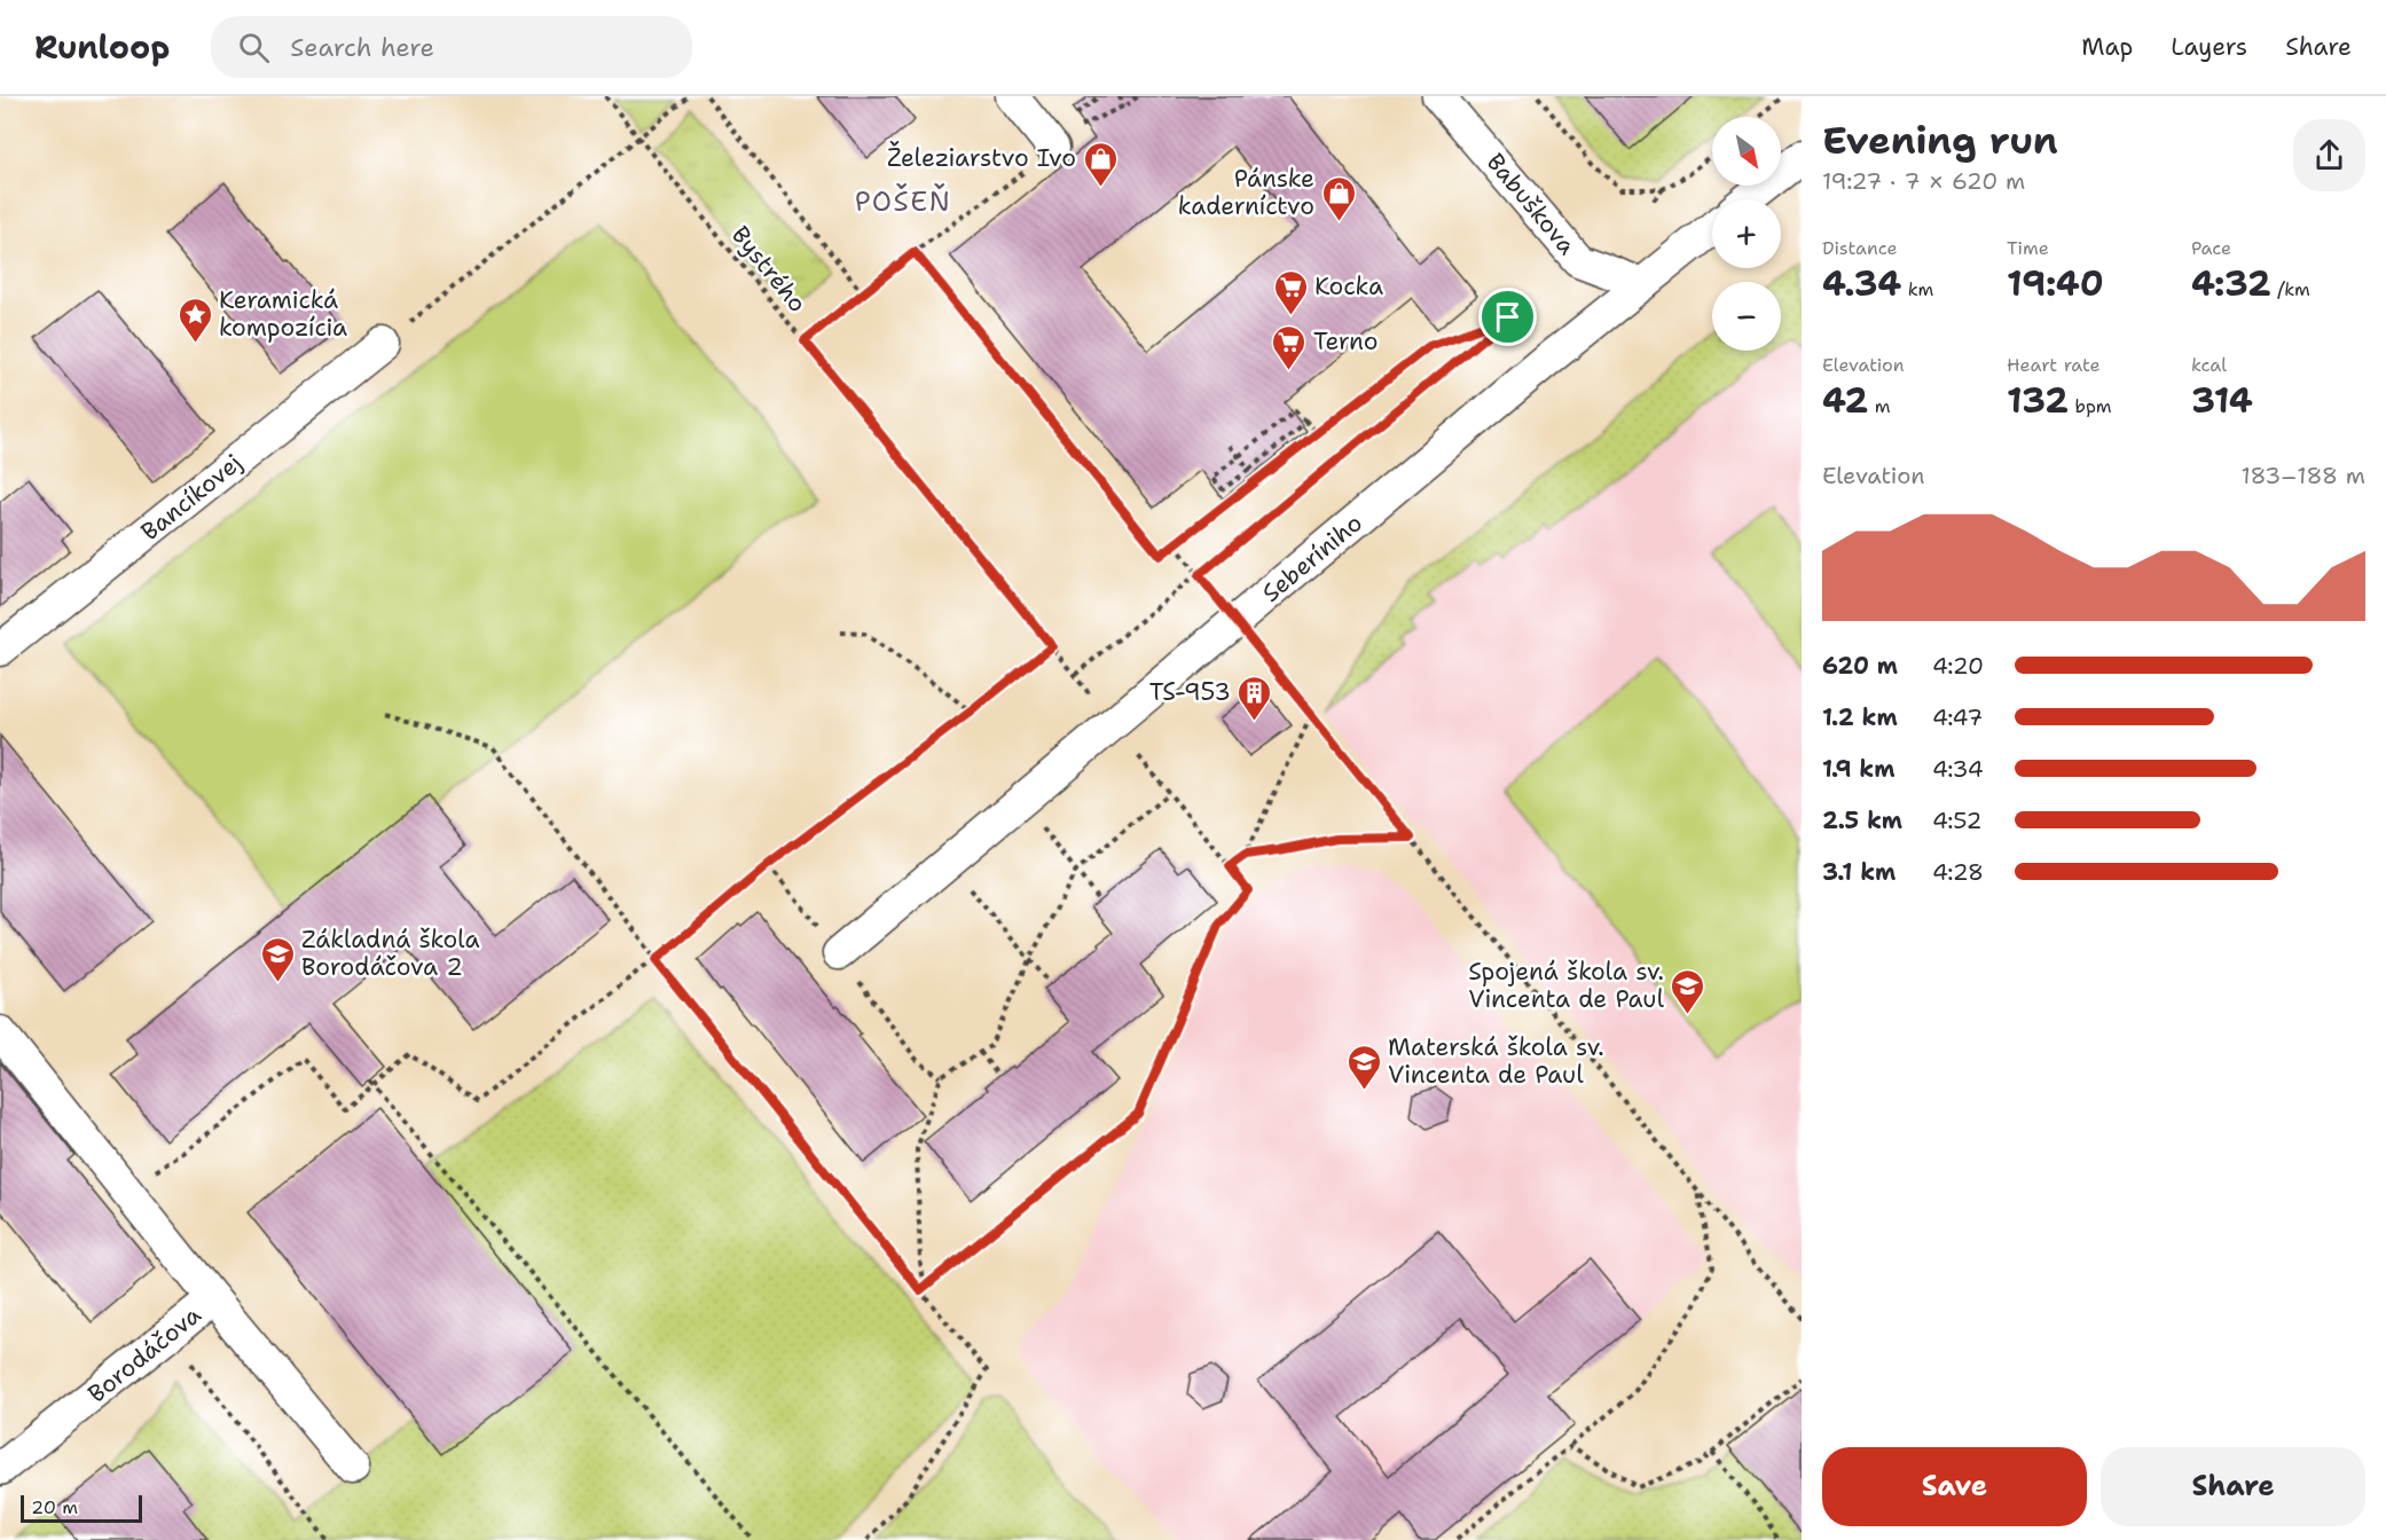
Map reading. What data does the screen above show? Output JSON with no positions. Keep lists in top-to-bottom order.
{
  "streets": {
    "street": [
      "Babuškova",
      "Bancíkovej",
      "Seberíniho",
      "Borodáčova"
    ],
    "path": ["Bystrého"]
  },
  "crossings": [
    ["Babuškova", "Seberíniho"]
  ],
  "districts": ["POŠEŇ"],
  "places": {
    "shop": ["Železiarstvo Ivo", "Pánske kaderníctvo"],
    "supermarket": ["Kocka", "Terno"],
    "place": ["Keramická kompozícia"],
    "building": ["TS-953"],
    "school or university": ["Základná škola Borodáčova 2", "Spojená škola sv. Vincenta de Paul", "Materská škola sv. Vincenta de Paul"]
  },
  "scale_bar": "20 m",
  "north": "bottom right",
  "page": {
    "header": "Runloop",
    "search": "Search here",
    "nav": ["Map", "Layers", "Share"],
    "heading": ["Evening run", "19:27 · 7 × 620 m"],
    "map_buttons": ["+", "−"],
    "stats": [
      ["Distance", "4.34 km"],
      ["Time", "19:40"],
      ["Pace", "4:32 /km"],
      ["Elevation", "42 m"],
      ["Heart rate", "132 bpm"],
      ["kcal", "314"]
    ],
    "chart": ["Elevation", "183–188 m"],
    "list": [
      {
        "name": "620 m",
        "note": "4:20"
      },
      {
        "name": "1.2 km",
        "note": "4:47"
      },
      {
        "name": "1.9 km",
        "note": "4:34"
      },
      {
        "name": "2.5 km",
        "note": "4:52"
      },
      {
        "name": "3.1 km",
        "note": "4:28"
      }
    ],
    "buttons": ["Save", "Share"],
    "scale": "20 m"
  }
}
